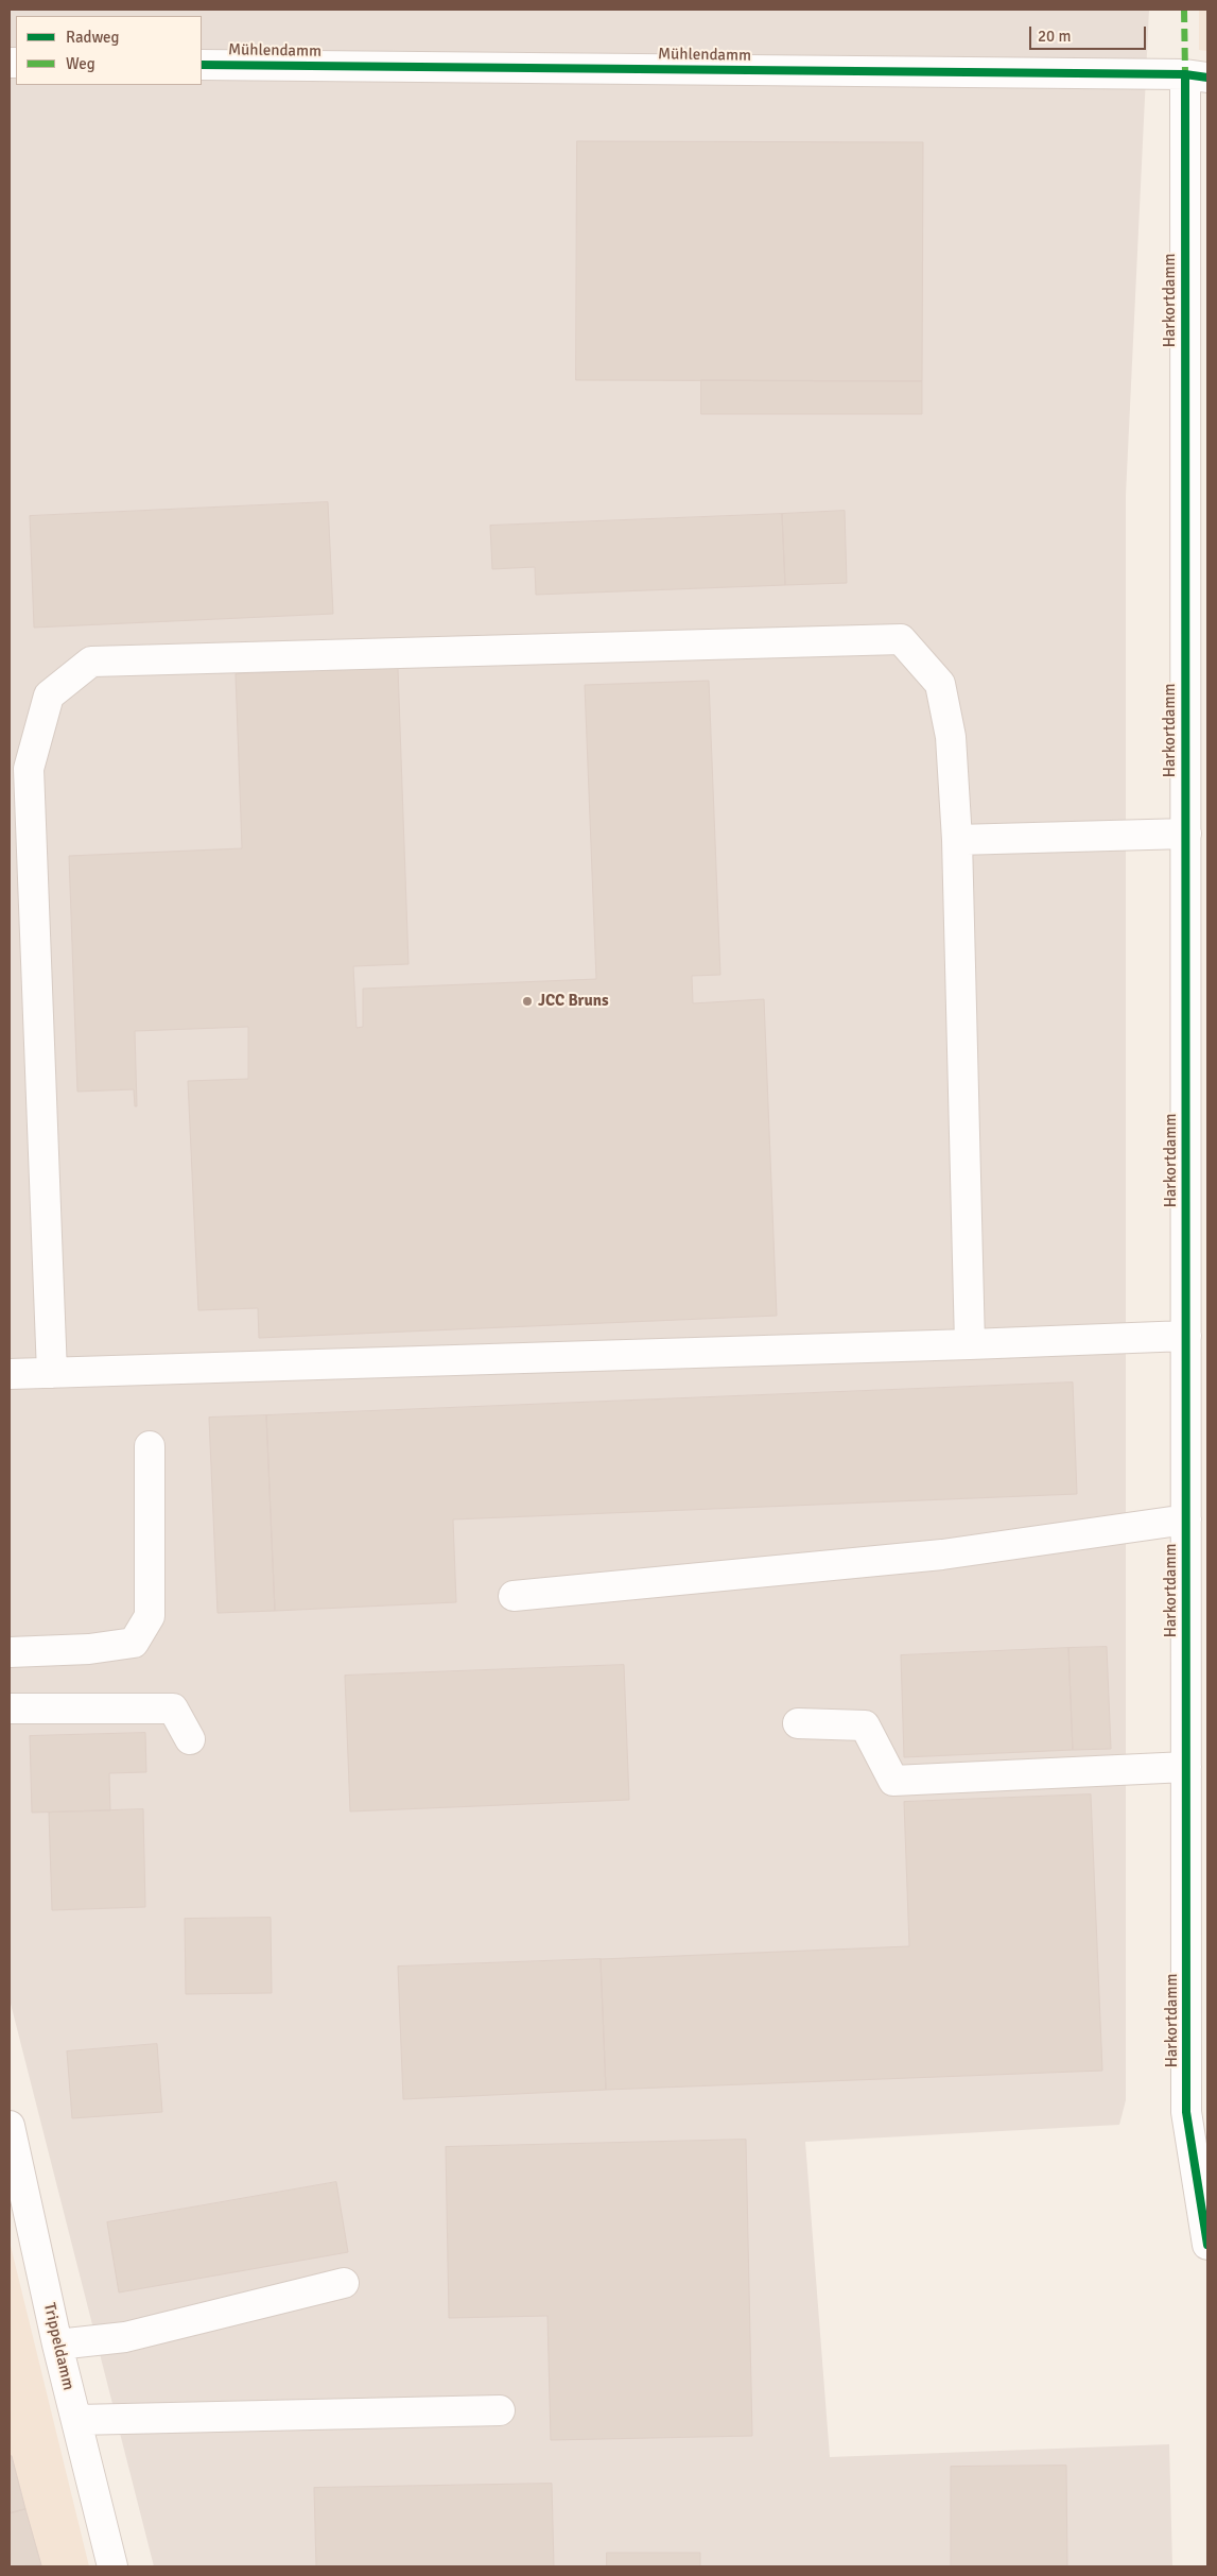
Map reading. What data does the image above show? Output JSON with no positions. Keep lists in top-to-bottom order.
{
  "streets": {
    "street": ["Mühlendamm", "Harkortdamm", "Trippeldamm"]
  },
  "crossings": [
    ["Mühlendamm", "Harkortdamm"]
  ],
  "places": ["JCC Bruns"],
  "legend": ["Radweg", "Weg"],
  "scale_bar": "20 m"
}
